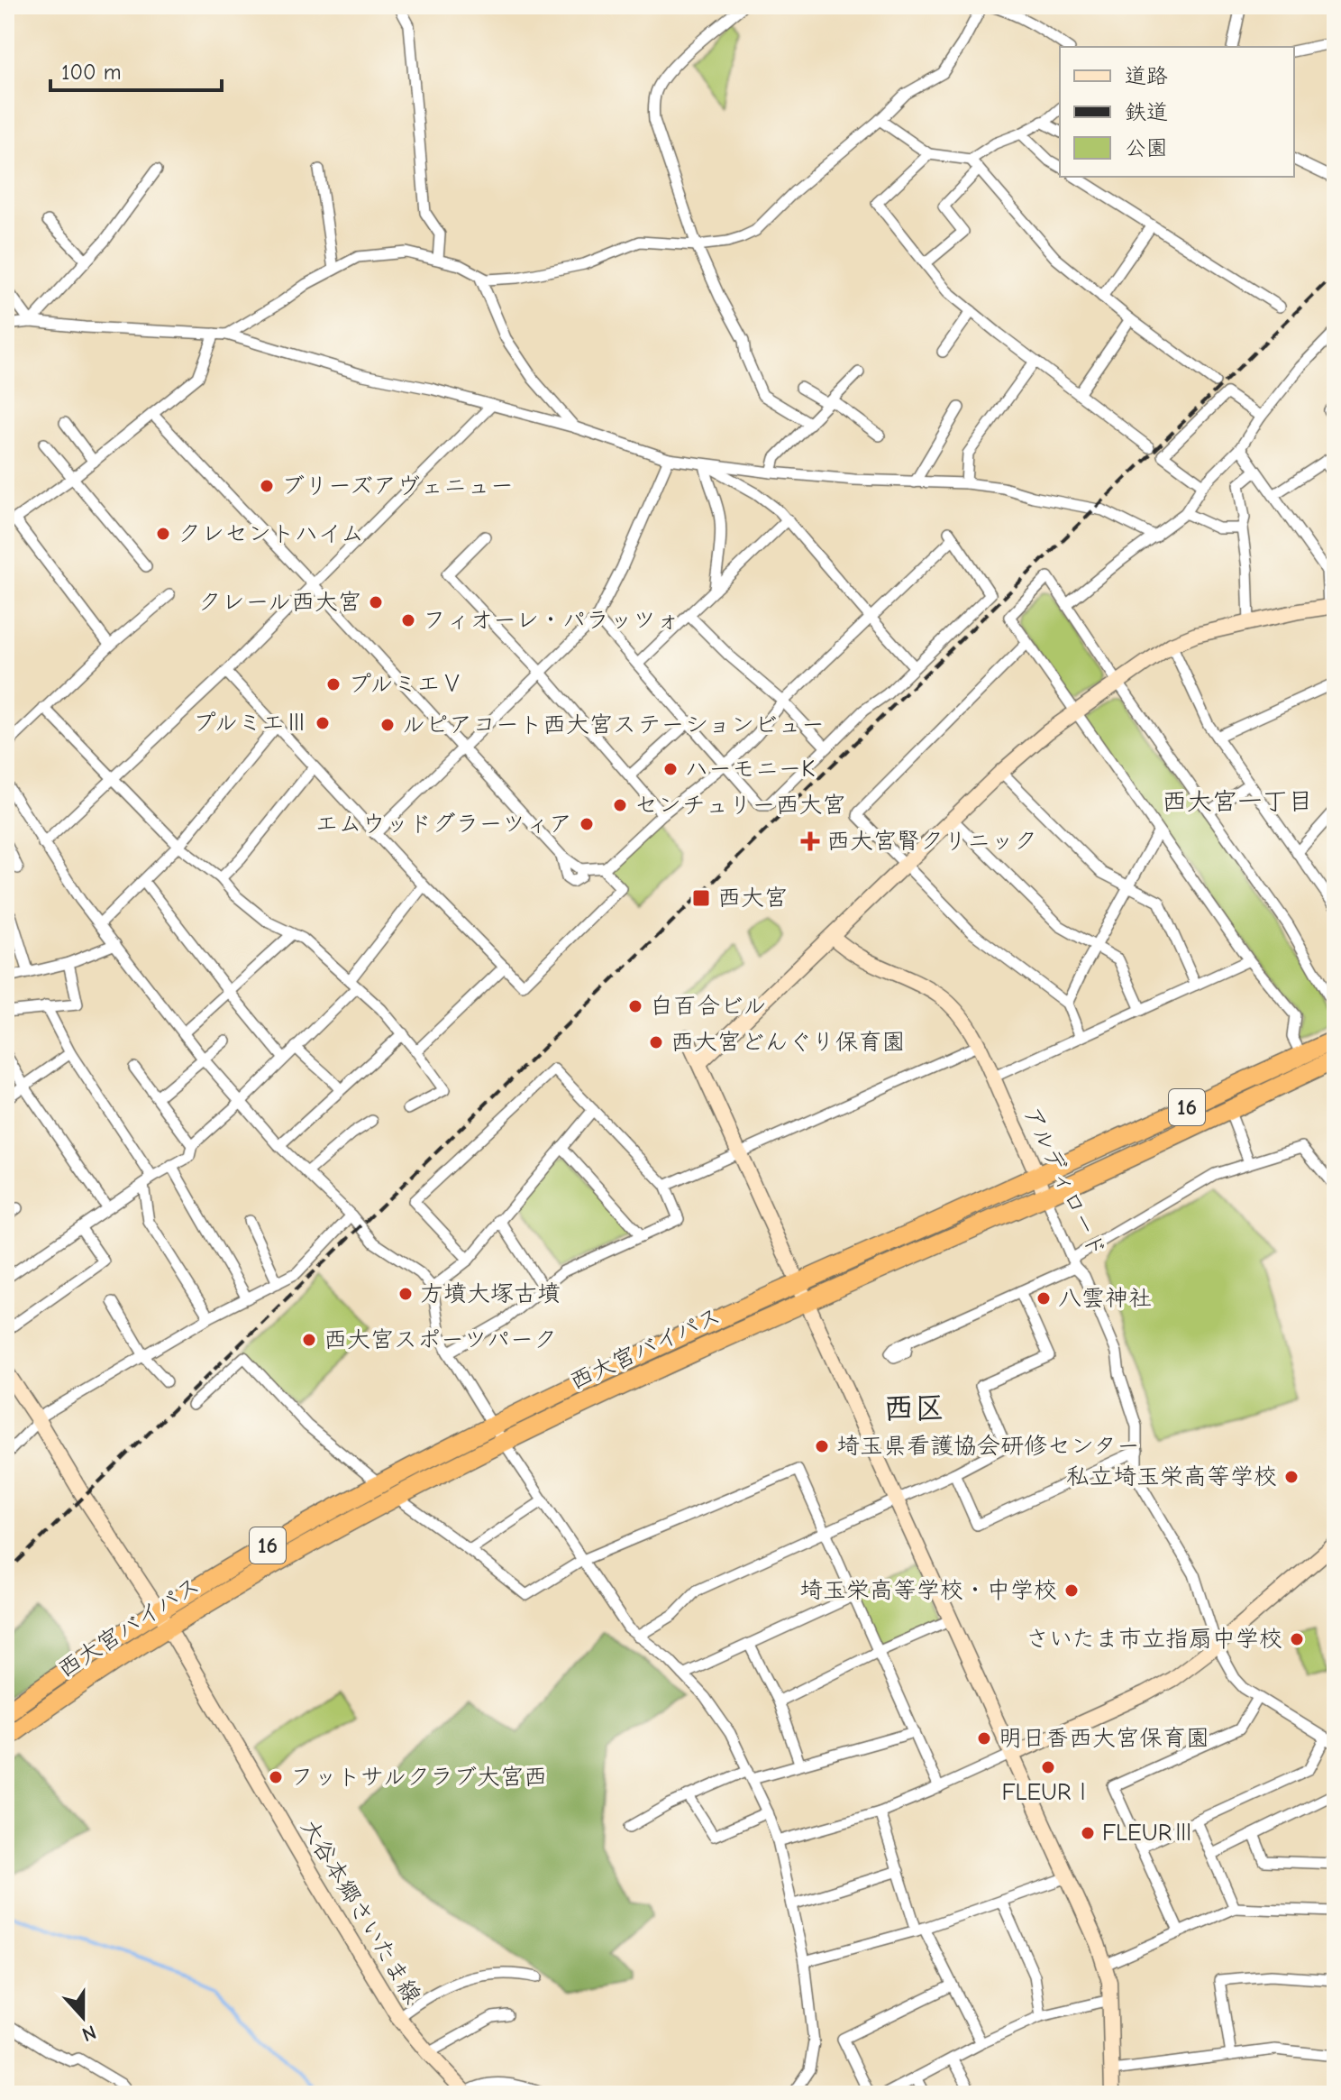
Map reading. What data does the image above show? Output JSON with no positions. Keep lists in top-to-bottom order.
{
  "streets": {
    "highway": ["16", "西大宮バイパス"],
    "street": ["アルディロード", "大谷本郷さいたま線"]
  },
  "crossings": [
    ["アルディロード", "西大宮バイパス"],
    ["西大宮バイパス", "大谷本郷さいたま線"]
  ],
  "districts": ["西大宮一丁目", "西区"],
  "places": {
    "other": [
      "ブリーズアヴェニュー",
      "クレセントハイム",
      "クレール西大宮",
      "フィオーレ・パラッツォ",
      "プルミエⅤ",
      "プルミエⅢ",
      "ルピアコート西大宮ステーションビュー",
      "ハーモニーK",
      "センチュリー西大宮",
      "エムウッドグラーツィア",
      "白百合ビル",
      "西大宮どんぐり保育園",
      "方墳大塚古墳",
      "八雲神社",
      "西大宮スポーツパーク",
      "埼玉県看護協会研修センター",
      "私立埼玉栄高等学校",
      "埼玉栄高等学校・中学校",
      "さいたま市立指扇中学校",
      "明日香西大宮保育園",
      "FLEURⅠ",
      "フットサルクラブ大宮西",
      "FLEURⅢ"
    ],
    "health": ["西大宮腎クリニック"],
    "transit": ["西大宮"]
  },
  "legend": ["道路", "鉄道", "公園"],
  "scale_bar": "100 m",
  "north": "bottom"
}
